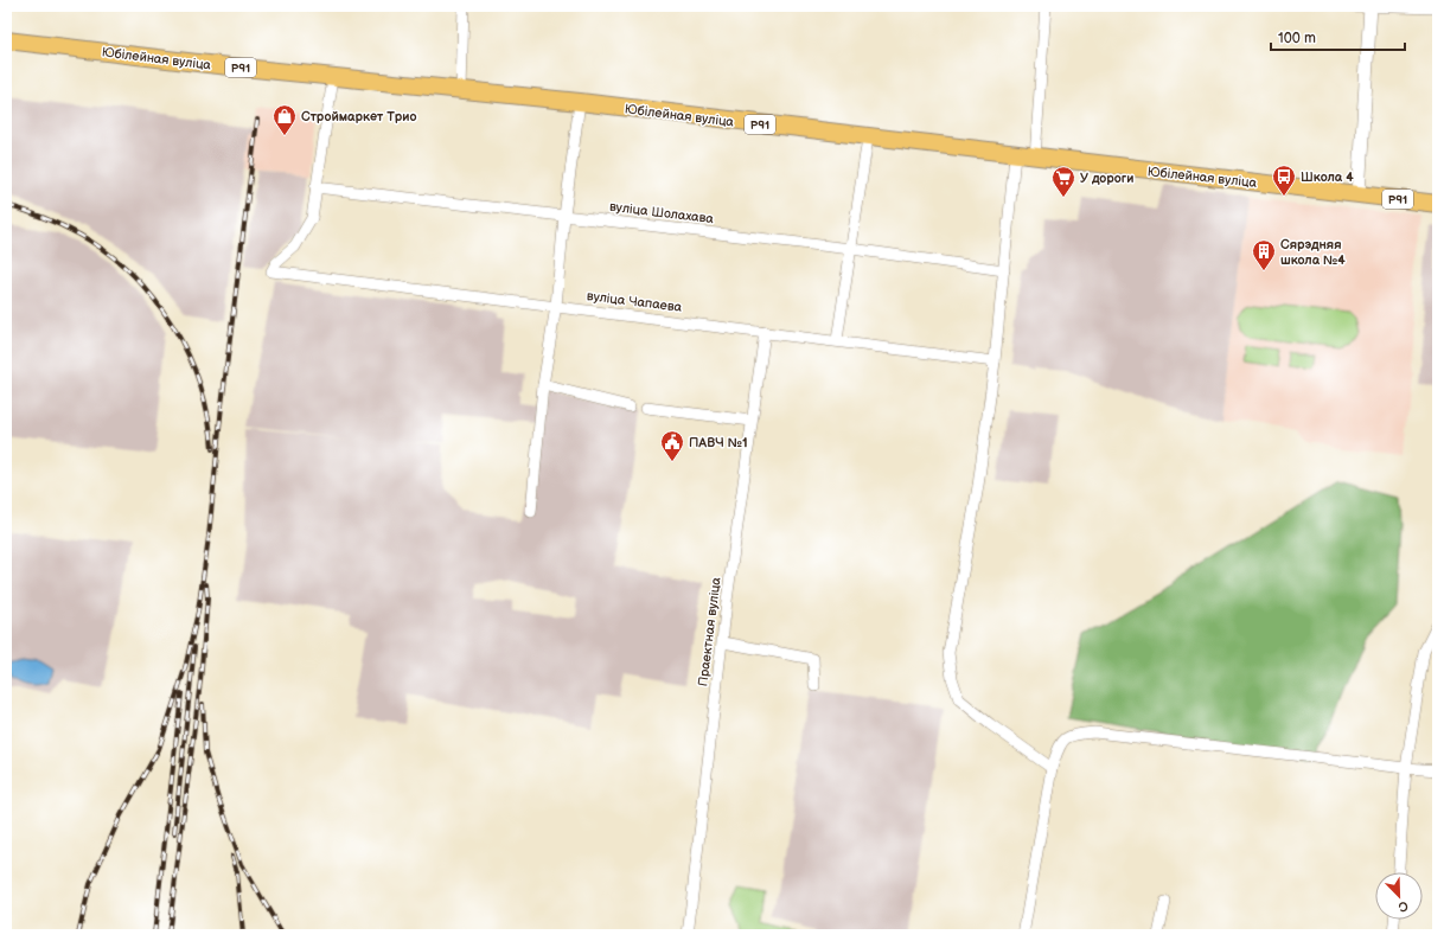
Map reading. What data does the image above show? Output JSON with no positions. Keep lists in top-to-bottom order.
{
  "streets": {
    "main road": ["Юбілейная вуліца", "Р91"],
    "street": ["вуліца Шолахава", "вуліца Чапаева", "Праектная вуліца"]
  },
  "crossings": [
    ["вуліца Шолахава", "вуліца Чапаева"],
    ["вуліца Чапаева", "Праектная вуліца"]
  ],
  "places": {
    "shop": ["Строймаркет Трио"],
    "bus stop": ["Школа 4"],
    "supermarket": ["У дороги"],
    "building": ["Сярэдняя школа №4"],
    "public building": ["ПАВЧ №1"]
  },
  "scale_bar": "100 m",
  "north": "bottom right"
}
